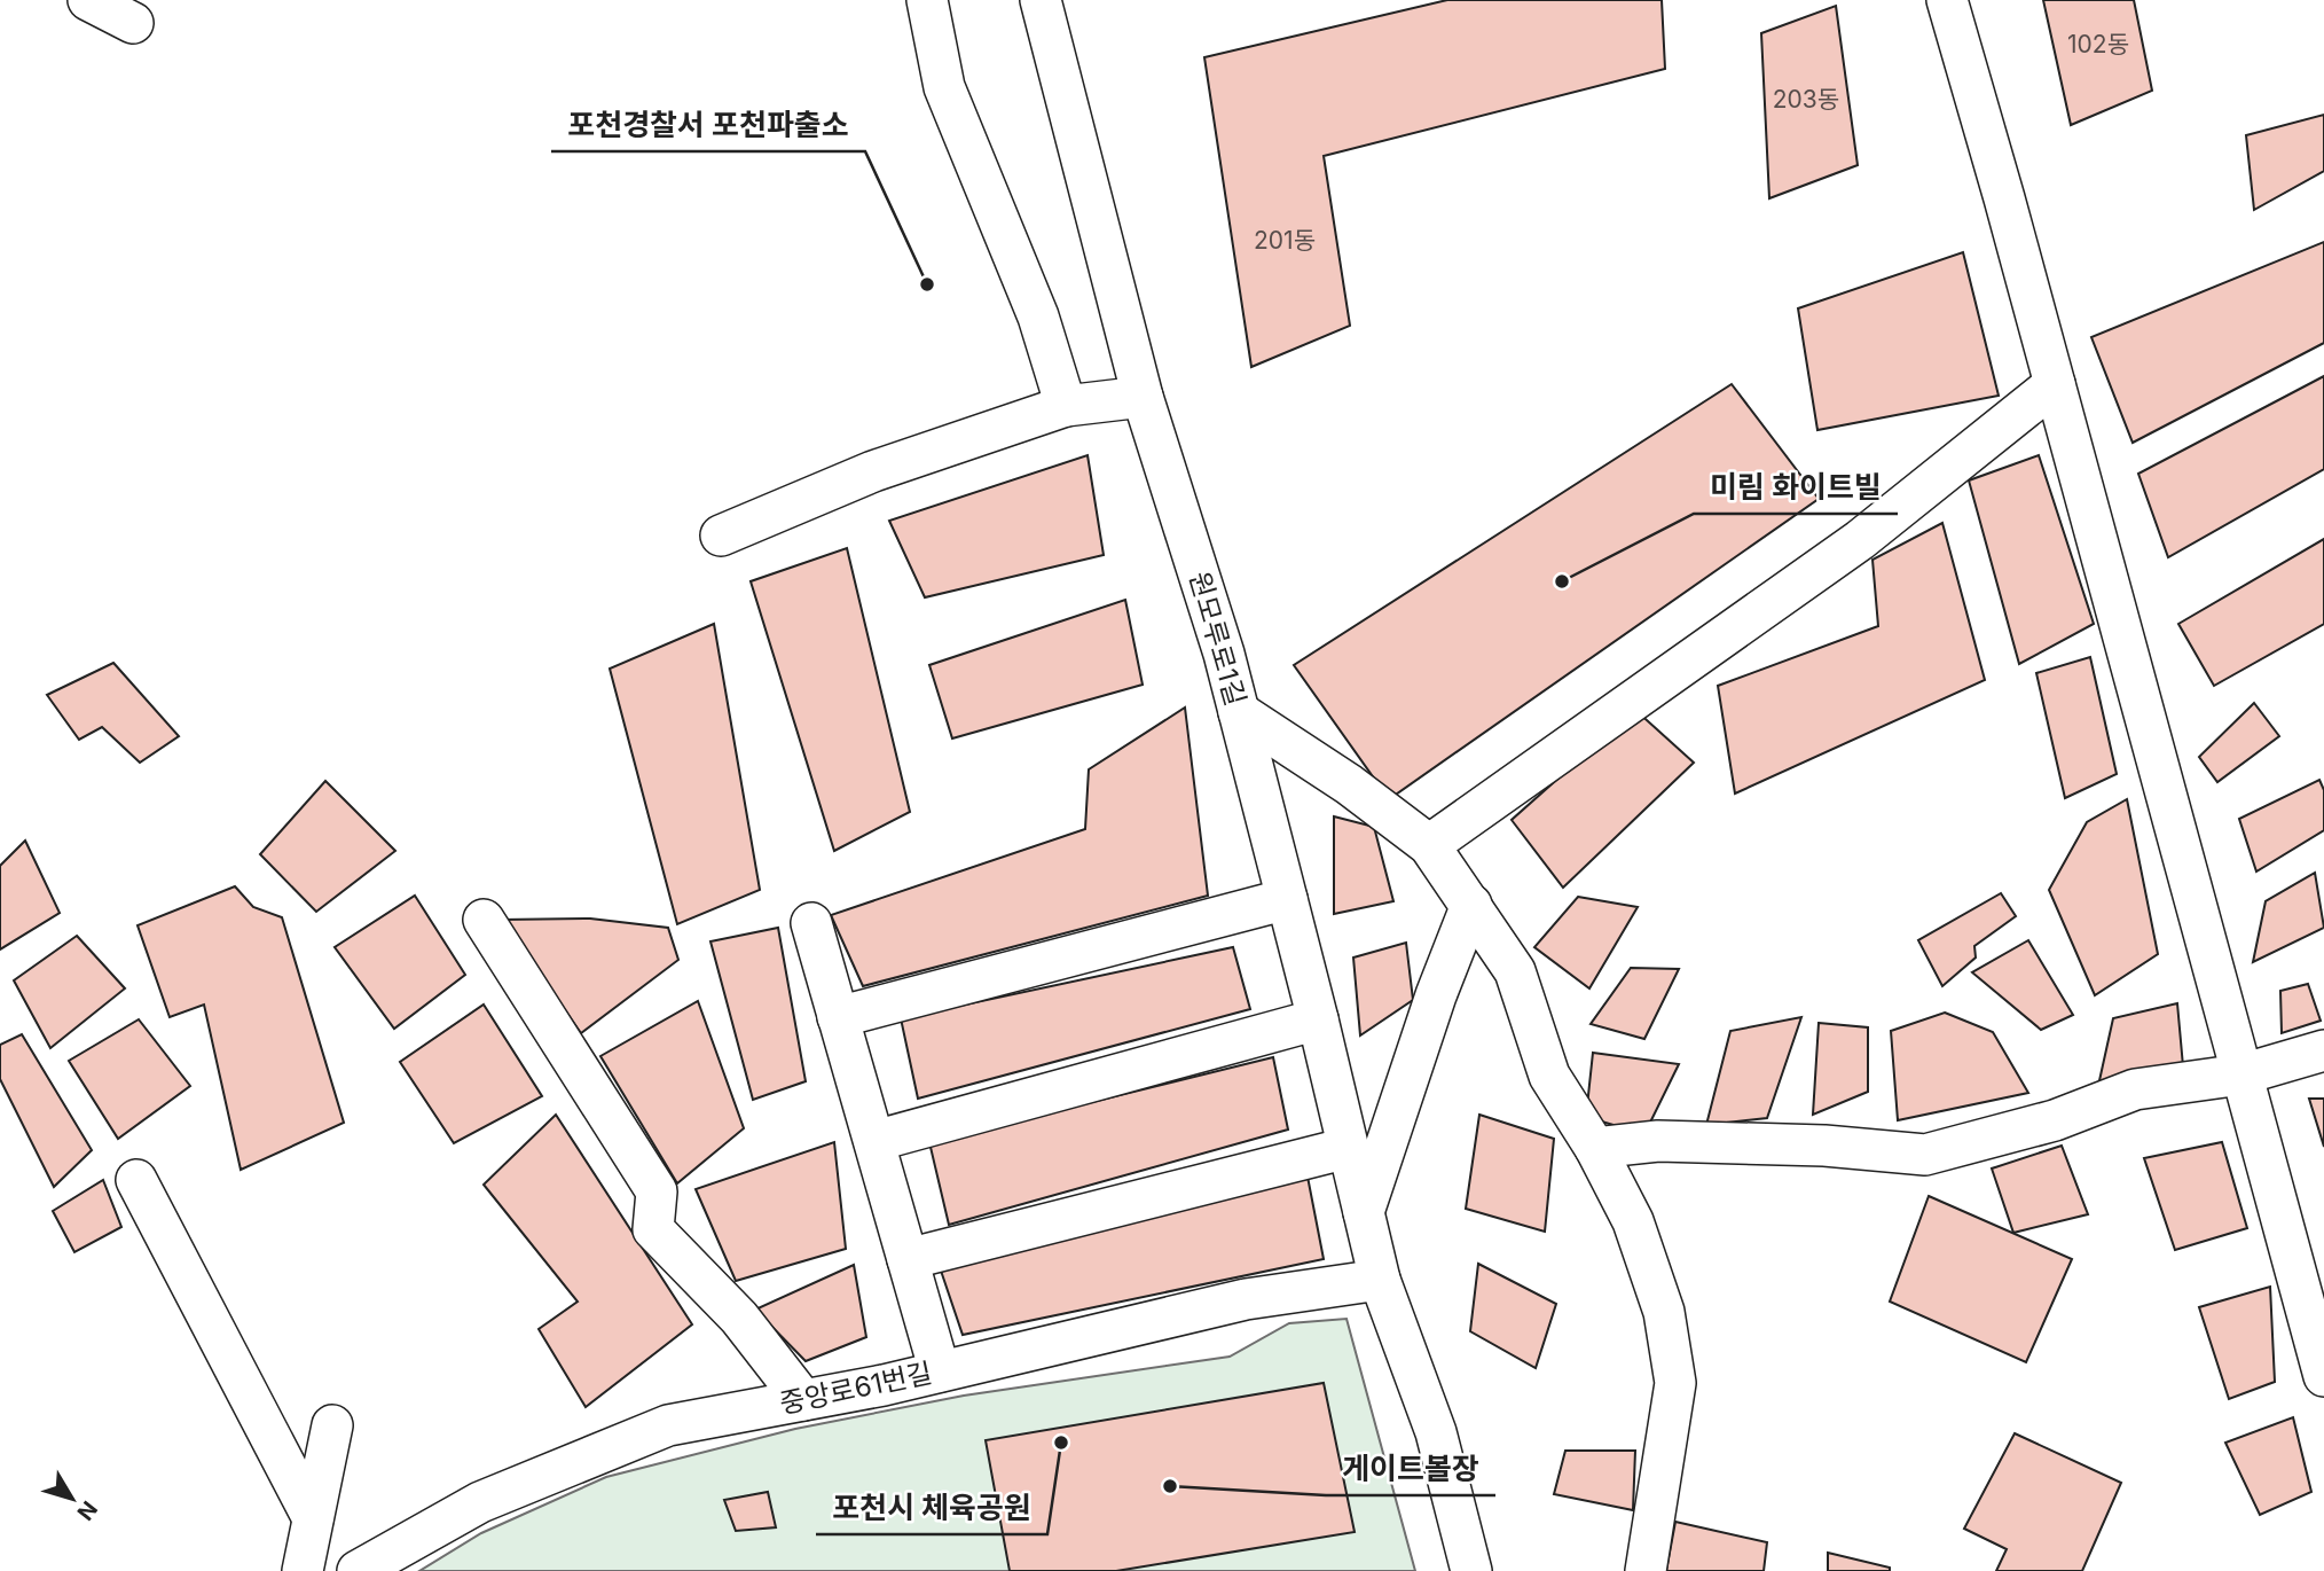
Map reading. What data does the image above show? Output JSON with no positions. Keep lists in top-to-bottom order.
{
  "streets": {
    "street": ["원모루로1길", "중앙로61번길"]
  },
  "crossings": [
    ["원모루로1길", "중앙로61번길"]
  ],
  "places": [
    "포천경찰서 포천파출소",
    "미림 화이트빌",
    "포천시 체육공원",
    "게이트볼장"
  ],
  "house_numbers": ["102동", "203동", "201동"],
  "north": "bottom right"
}
